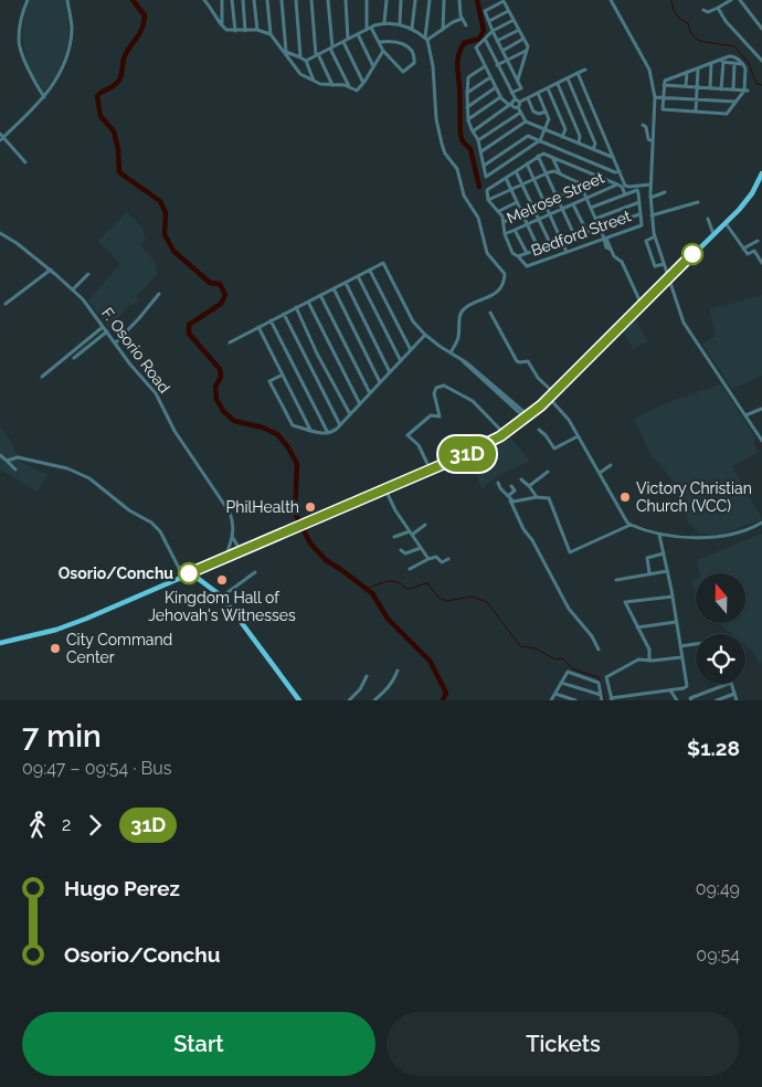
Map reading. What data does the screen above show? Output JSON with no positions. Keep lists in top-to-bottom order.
{
  "streets": {
    "street": ["Melrose Street", "Bedford Street", "F. Osorio Road"]
  },
  "places": [
    "Victory Christian Church (VCC)",
    "PhilHealth",
    "Osorio/Conchu",
    "Kingdom Hall of Jehovah's Witnesses",
    "City Command Center"
  ],
  "lines": ["bus line 31D"],
  "north": "top",
  "page": {
    "on_map": "31D",
    "heading": ["7 min", "09:47 – 09:54 · Bus", "$1.28"],
    "legs": ["2", "31D"],
    "list": [
      {
        "name": "Hugo Perez",
        "value": "09:49"
      },
      {
        "name": "Osorio/Conchu",
        "value": "09:54"
      }
    ],
    "buttons": ["Start", "Tickets"]
  }
}
